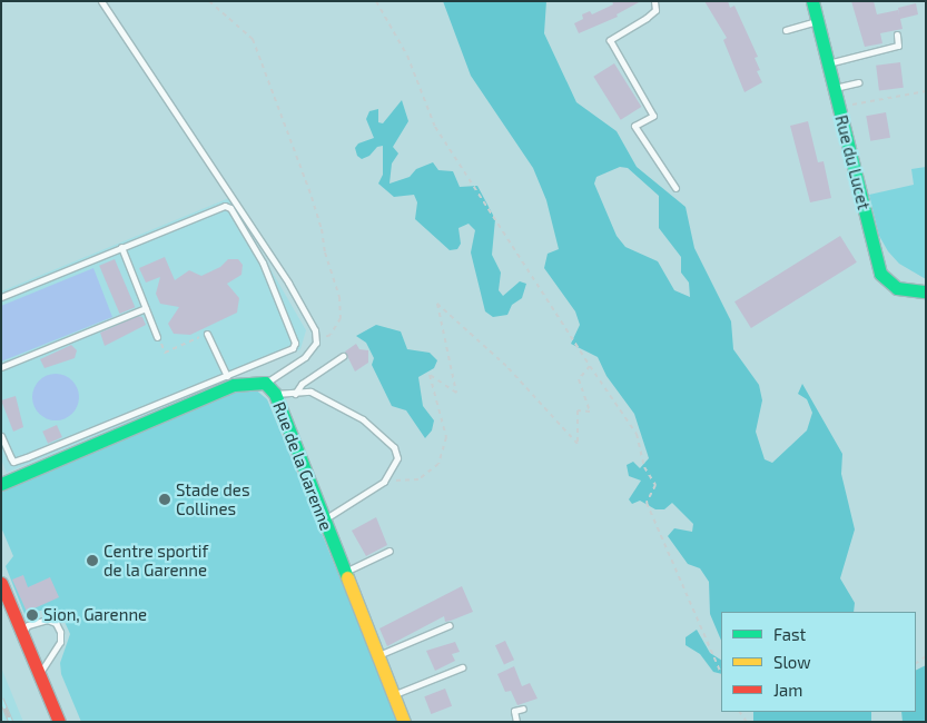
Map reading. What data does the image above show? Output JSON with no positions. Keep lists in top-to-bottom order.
{
  "streets": {
    "street": ["Rue du Lucet", "Rue de la Garenne"]
  },
  "places": ["Stade des Collines", "Centre sportif de la Garenne", "Sion, Garenne"],
  "legend": ["Fast", "Slow", "Jam"]
}
